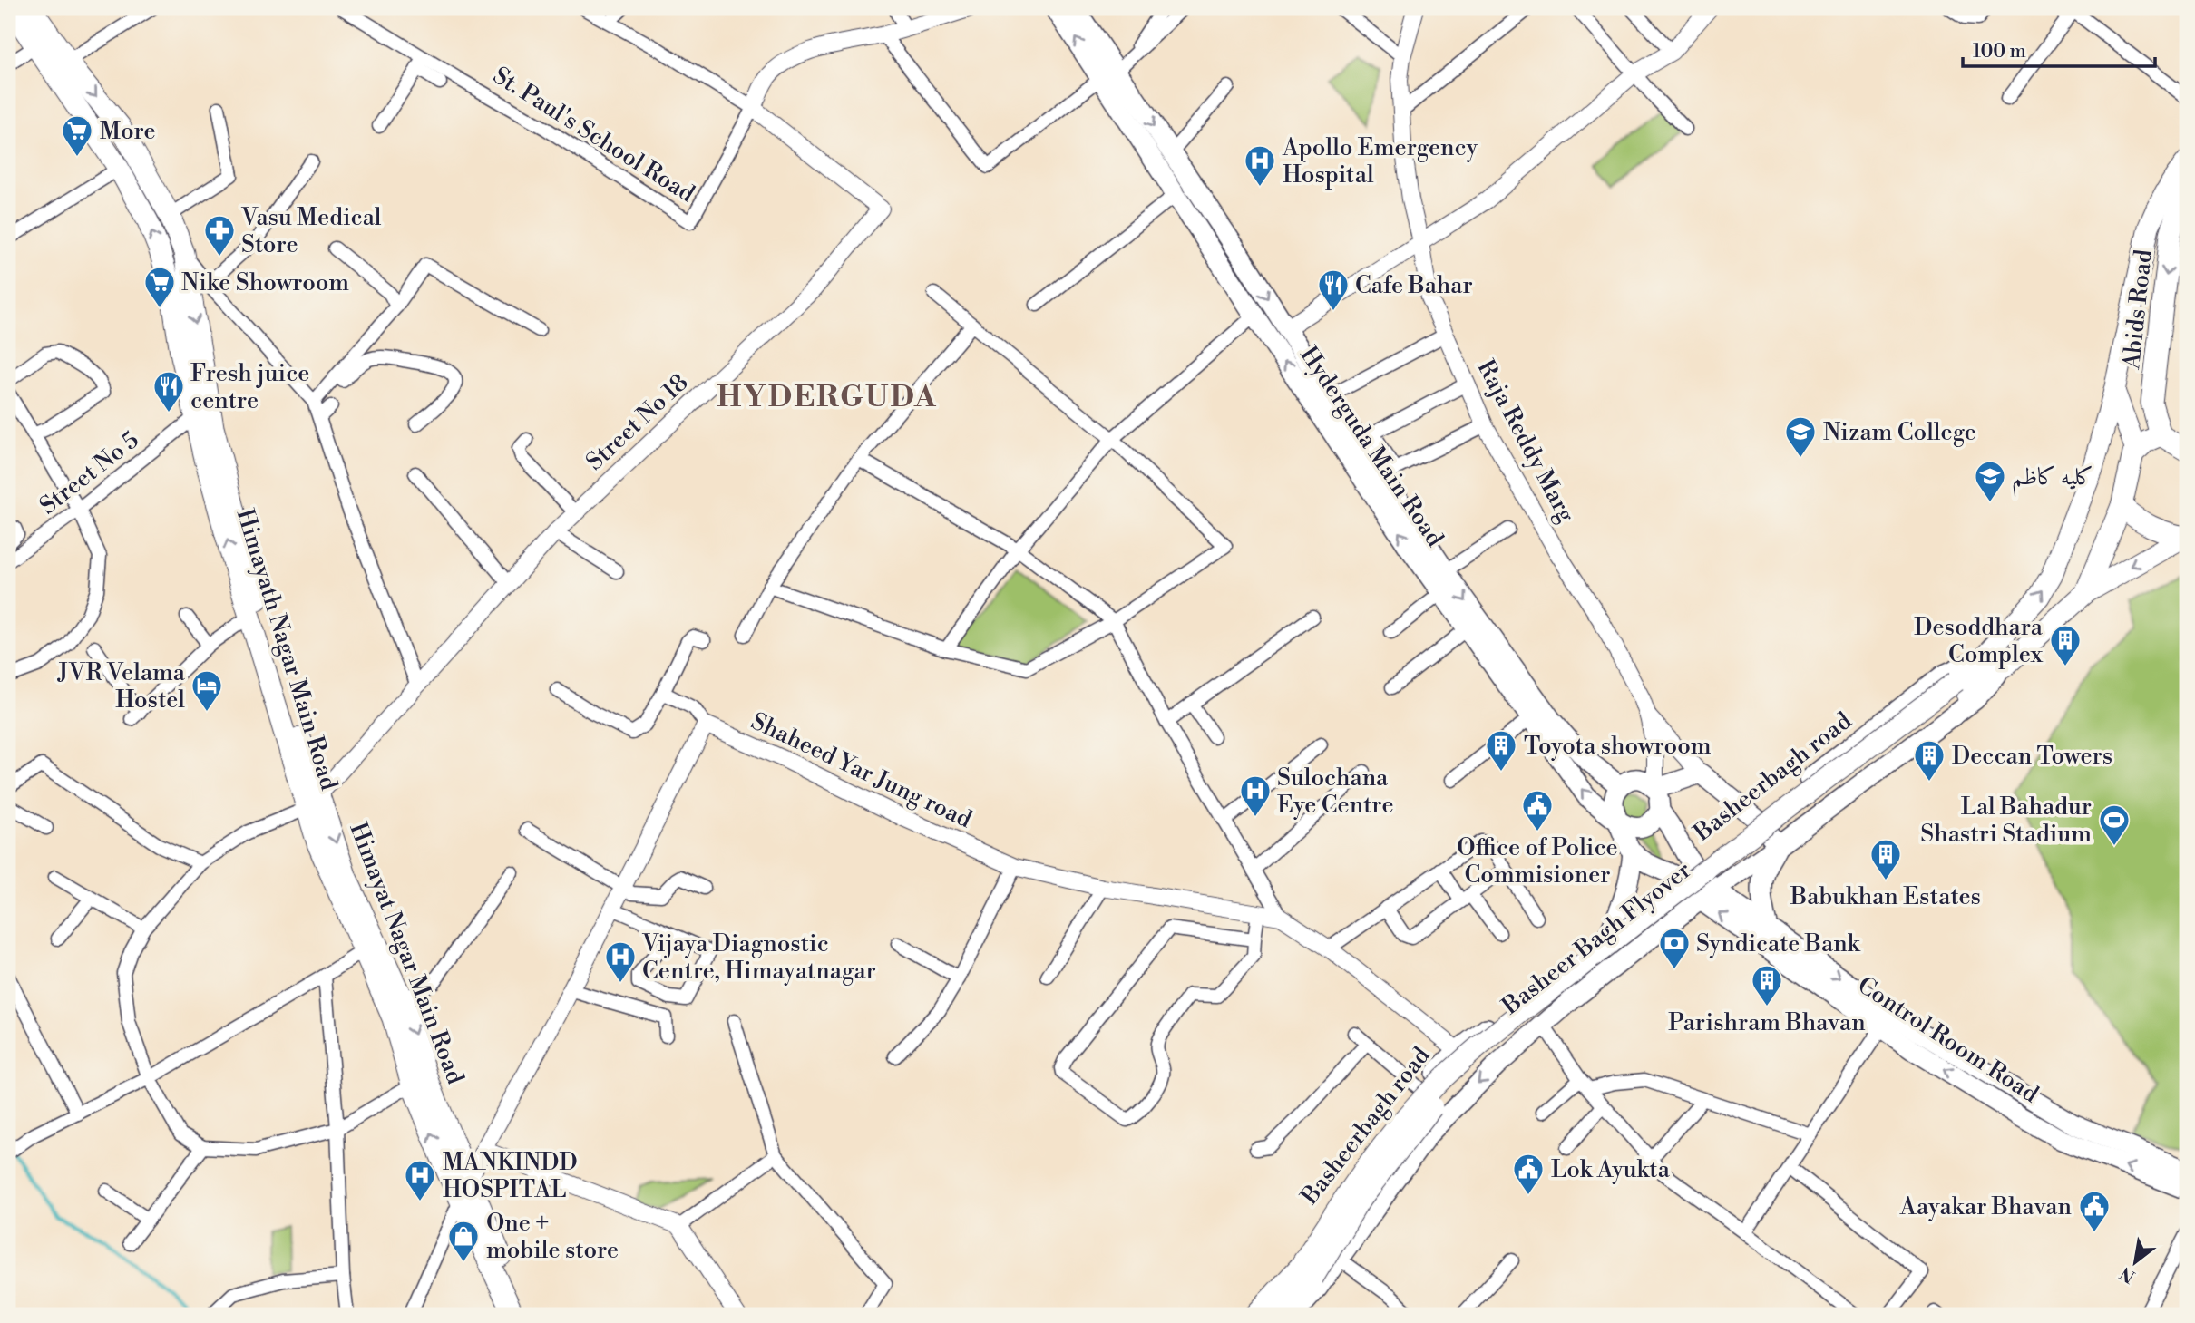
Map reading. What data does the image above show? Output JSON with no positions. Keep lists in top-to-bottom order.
{
  "streets": {
    "main road": [
      "Abids Road",
      "Raja Reddy Marg",
      "Hyderguda Main Road",
      "Himayath Nagar Main Road",
      "Basheerbagh road",
      "Basheer Bagh Flyover",
      "Himayat Nagar Main Road",
      "Control Room Road"
    ],
    "street": [
      "St. Paul's School Road",
      "Street No 18",
      "Street No 5",
      "Shaheed Yar Jung road"
    ]
  },
  "crossings": [
    ["St. Paul's School Road", "Street No 18"],
    ["Street No 18", "Himayath Nagar Main Road"],
    ["Street No 18", "Himayat Nagar Main Road"],
    ["Raja Reddy Marg", "Hyderguda Main Road"],
    ["Raja Reddy Marg", "Basheerbagh road"],
    ["Street No 5", "Himayath Nagar Main Road"],
    ["Himayath Nagar Main Road", "Himayat Nagar Main Road"],
    ["Shaheed Yar Jung road", "Basheerbagh road"],
    ["Basheerbagh road", "Basheer Bagh Flyover"]
  ],
  "one_way": ["Abids Road", "Himayath Nagar Main Road", "Himayat Nagar Main Road"],
  "districts": ["HYDERGUDA"],
  "places": {
    "supermarket": ["More", "Nike Showroom"],
    "hospital": [
      "Apollo Emergency Hospital",
      "Sulochana Eye Centre",
      "Vijaya Diagnostic Centre, Himayatnagar",
      "MANKINDD HOSPITAL"
    ],
    "pharmacy": ["Vasu Medical Store"],
    "restaurant": ["Cafe Bahar", "Fresh juice centre"],
    "school or university": ["Nizam College", "كليه كاظم"],
    "building": [
      "Desoddhara Complex",
      "Toyota showroom",
      "Deccan Towers",
      "Babukhan Estates",
      "Parishram Bhavan"
    ],
    "hotel": ["JVR Velama Hostel"],
    "public building": ["Office of Police Commisioner", "Lok Ayukta", "Aayakar Bhavan"],
    "sports": ["Lal Bahadur Shastri Stadium"],
    "bank": ["Syndicate Bank"],
    "shop": ["One + mobile store"]
  },
  "scale_bar": "100 m",
  "north": "bottom left"
}
